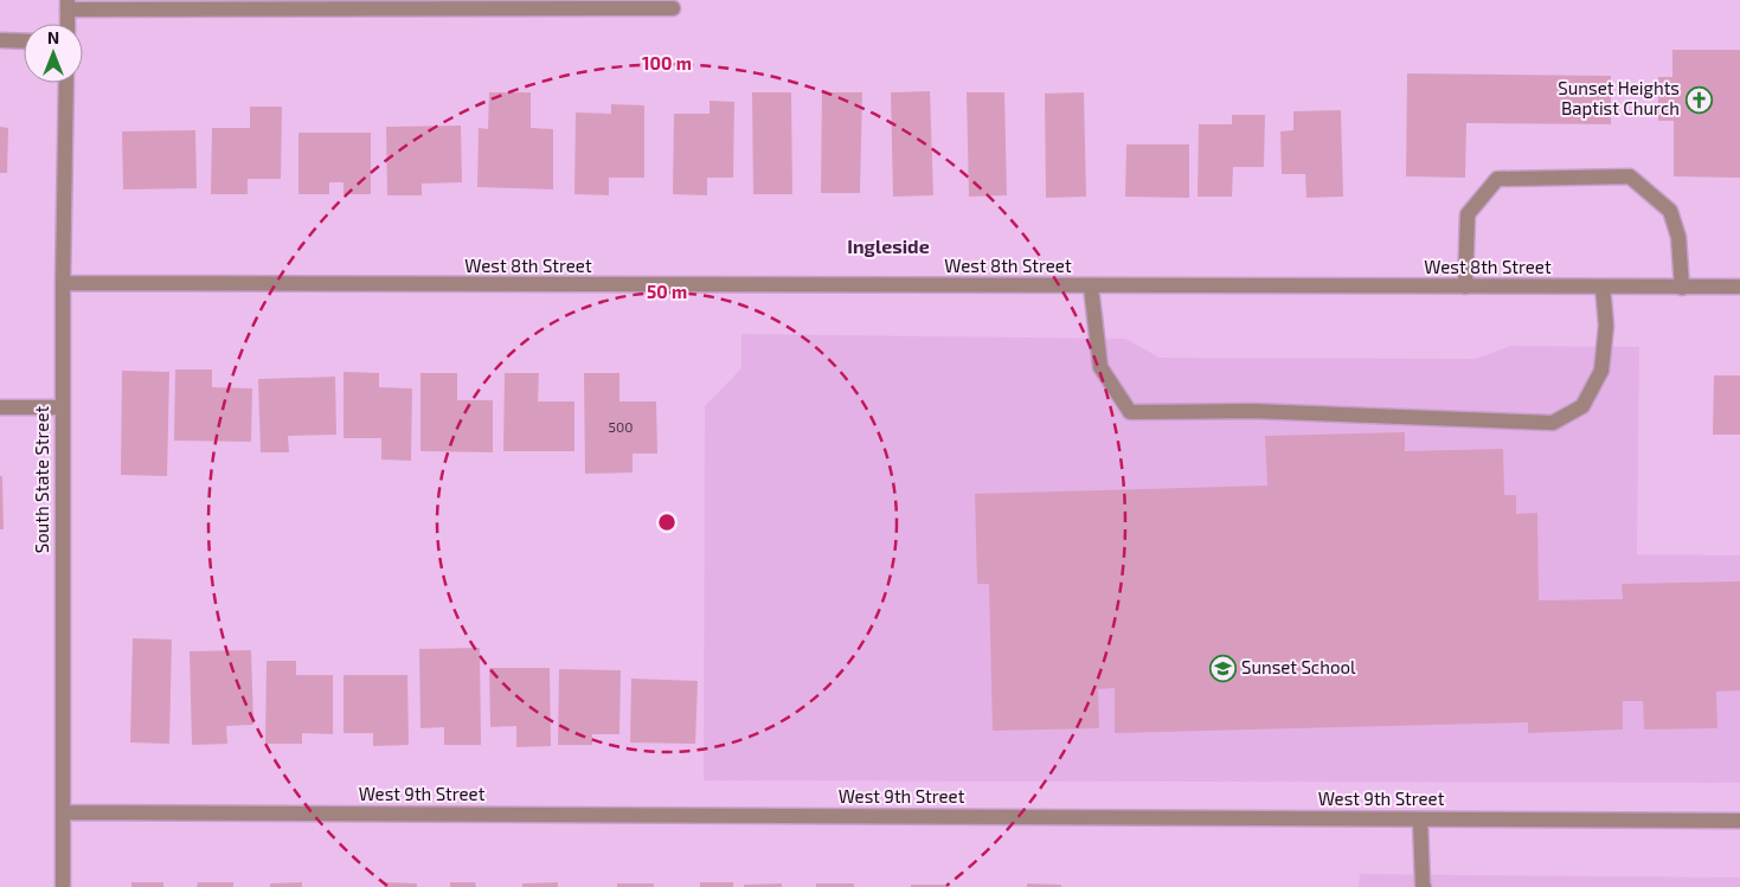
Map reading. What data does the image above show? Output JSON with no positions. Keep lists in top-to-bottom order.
{
  "streets": {
    "street": ["West 8th Street", "South State Street", "West 9th Street"]
  },
  "crossings": [
    ["West 8th Street", "South State Street"],
    ["South State Street", "West 9th Street"]
  ],
  "districts": ["Ingleside"],
  "places": {
    "church": ["Sunset Heights Baptist Church"],
    "school or university": ["Sunset School"]
  },
  "house_numbers": ["500"],
  "north": "top",
  "rings": ["100 m", "50 m"]
}
